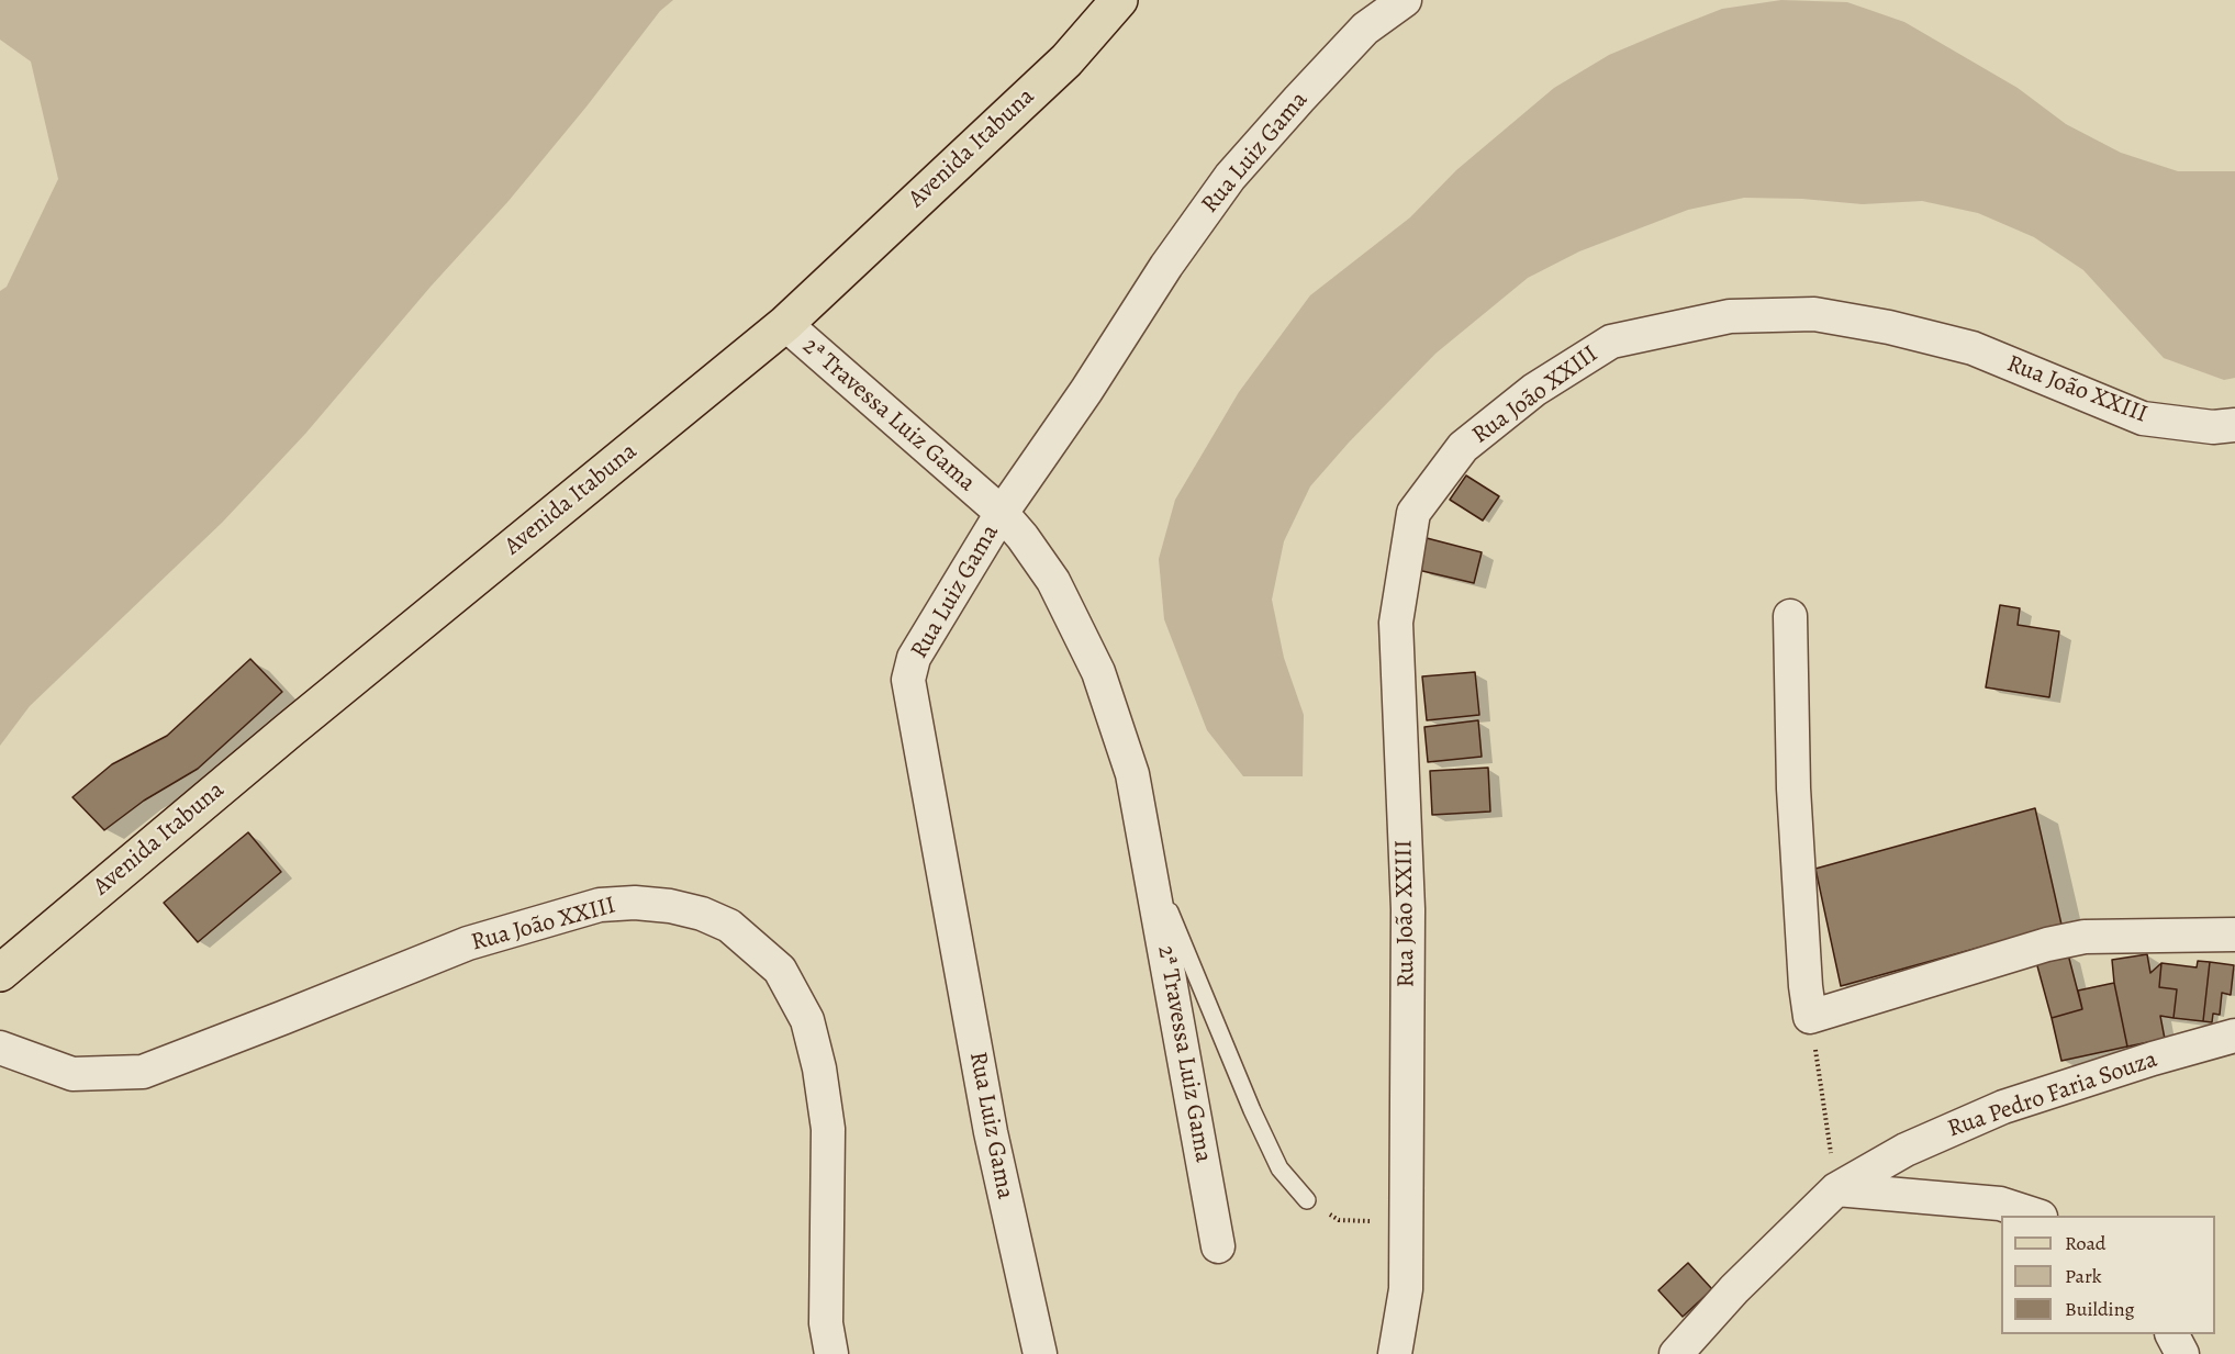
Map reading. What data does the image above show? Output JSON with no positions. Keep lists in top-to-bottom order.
{
  "streets": {
    "main road": ["Avenida Itabuna"],
    "street": [
      "Rua Luiz Gama",
      "Rua João XXIII",
      "2ª Travessa Luiz Gama",
      "Rua Pedro Faria Souza"
    ]
  },
  "crossings": [
    ["Avenida Itabuna", "2ª Travessa Luiz Gama"],
    ["Rua Luiz Gama", "2ª Travessa Luiz Gama"]
  ],
  "legend": ["Road", "Park", "Building"]
}
